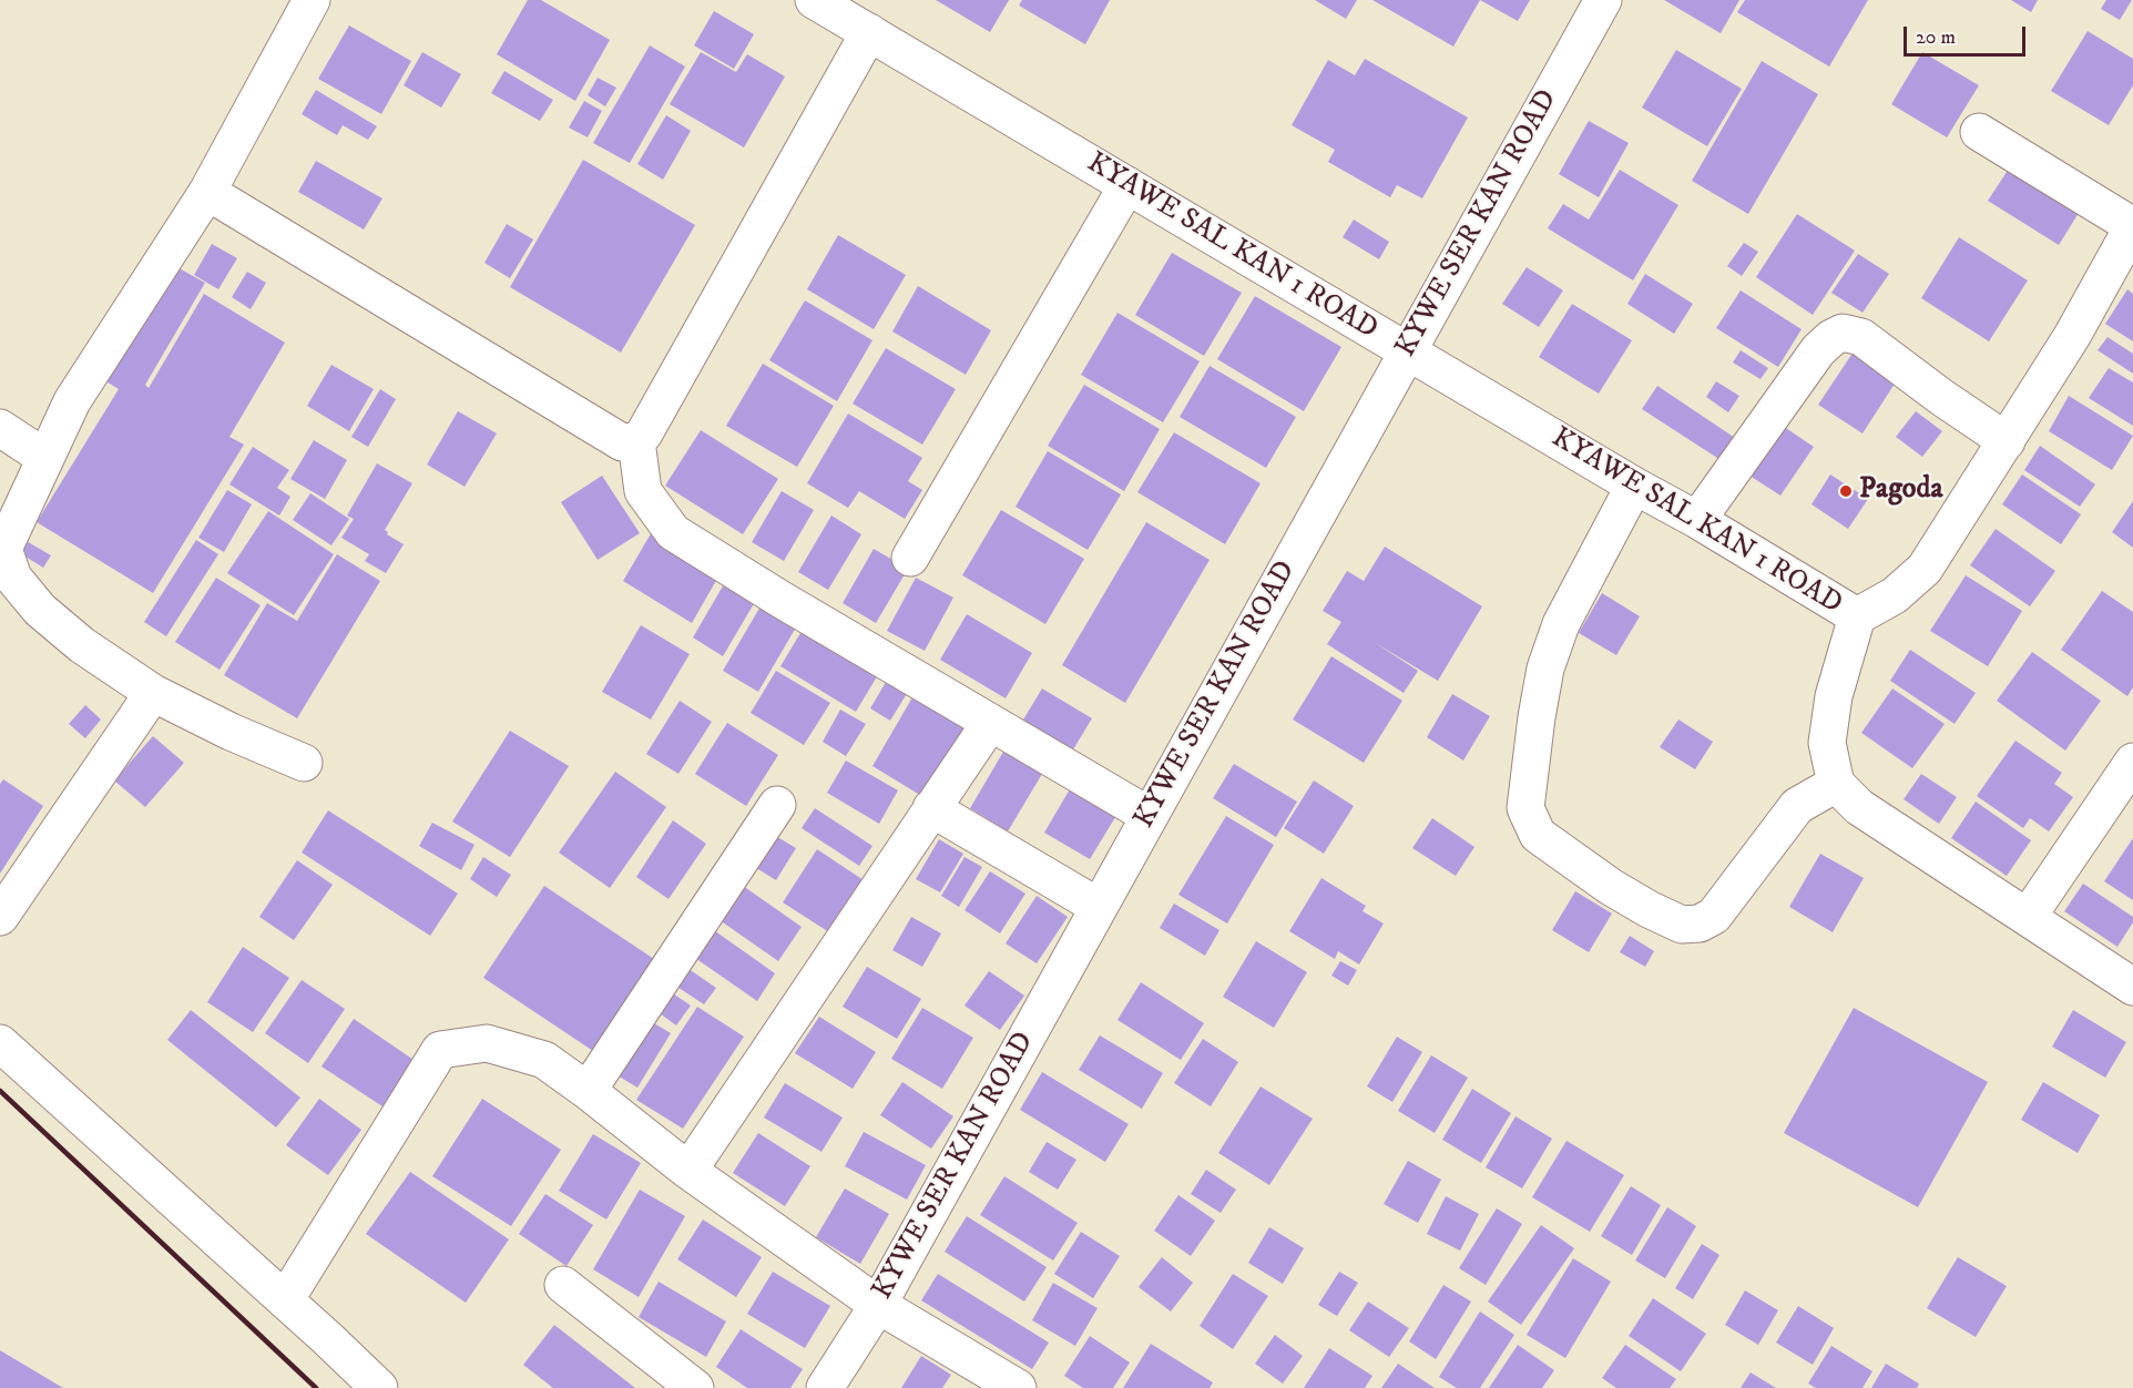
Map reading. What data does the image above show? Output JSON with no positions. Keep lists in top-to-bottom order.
{
  "streets": {
    "street": ["KYWE SER KAN ROAD", "KYAWE SAL KAN 1 ROAD"]
  },
  "crossings": [
    ["KYWE SER KAN ROAD", "KYAWE SAL KAN 1 ROAD"]
  ],
  "places": ["Pagoda"],
  "scale_bar": "20 m"
}
